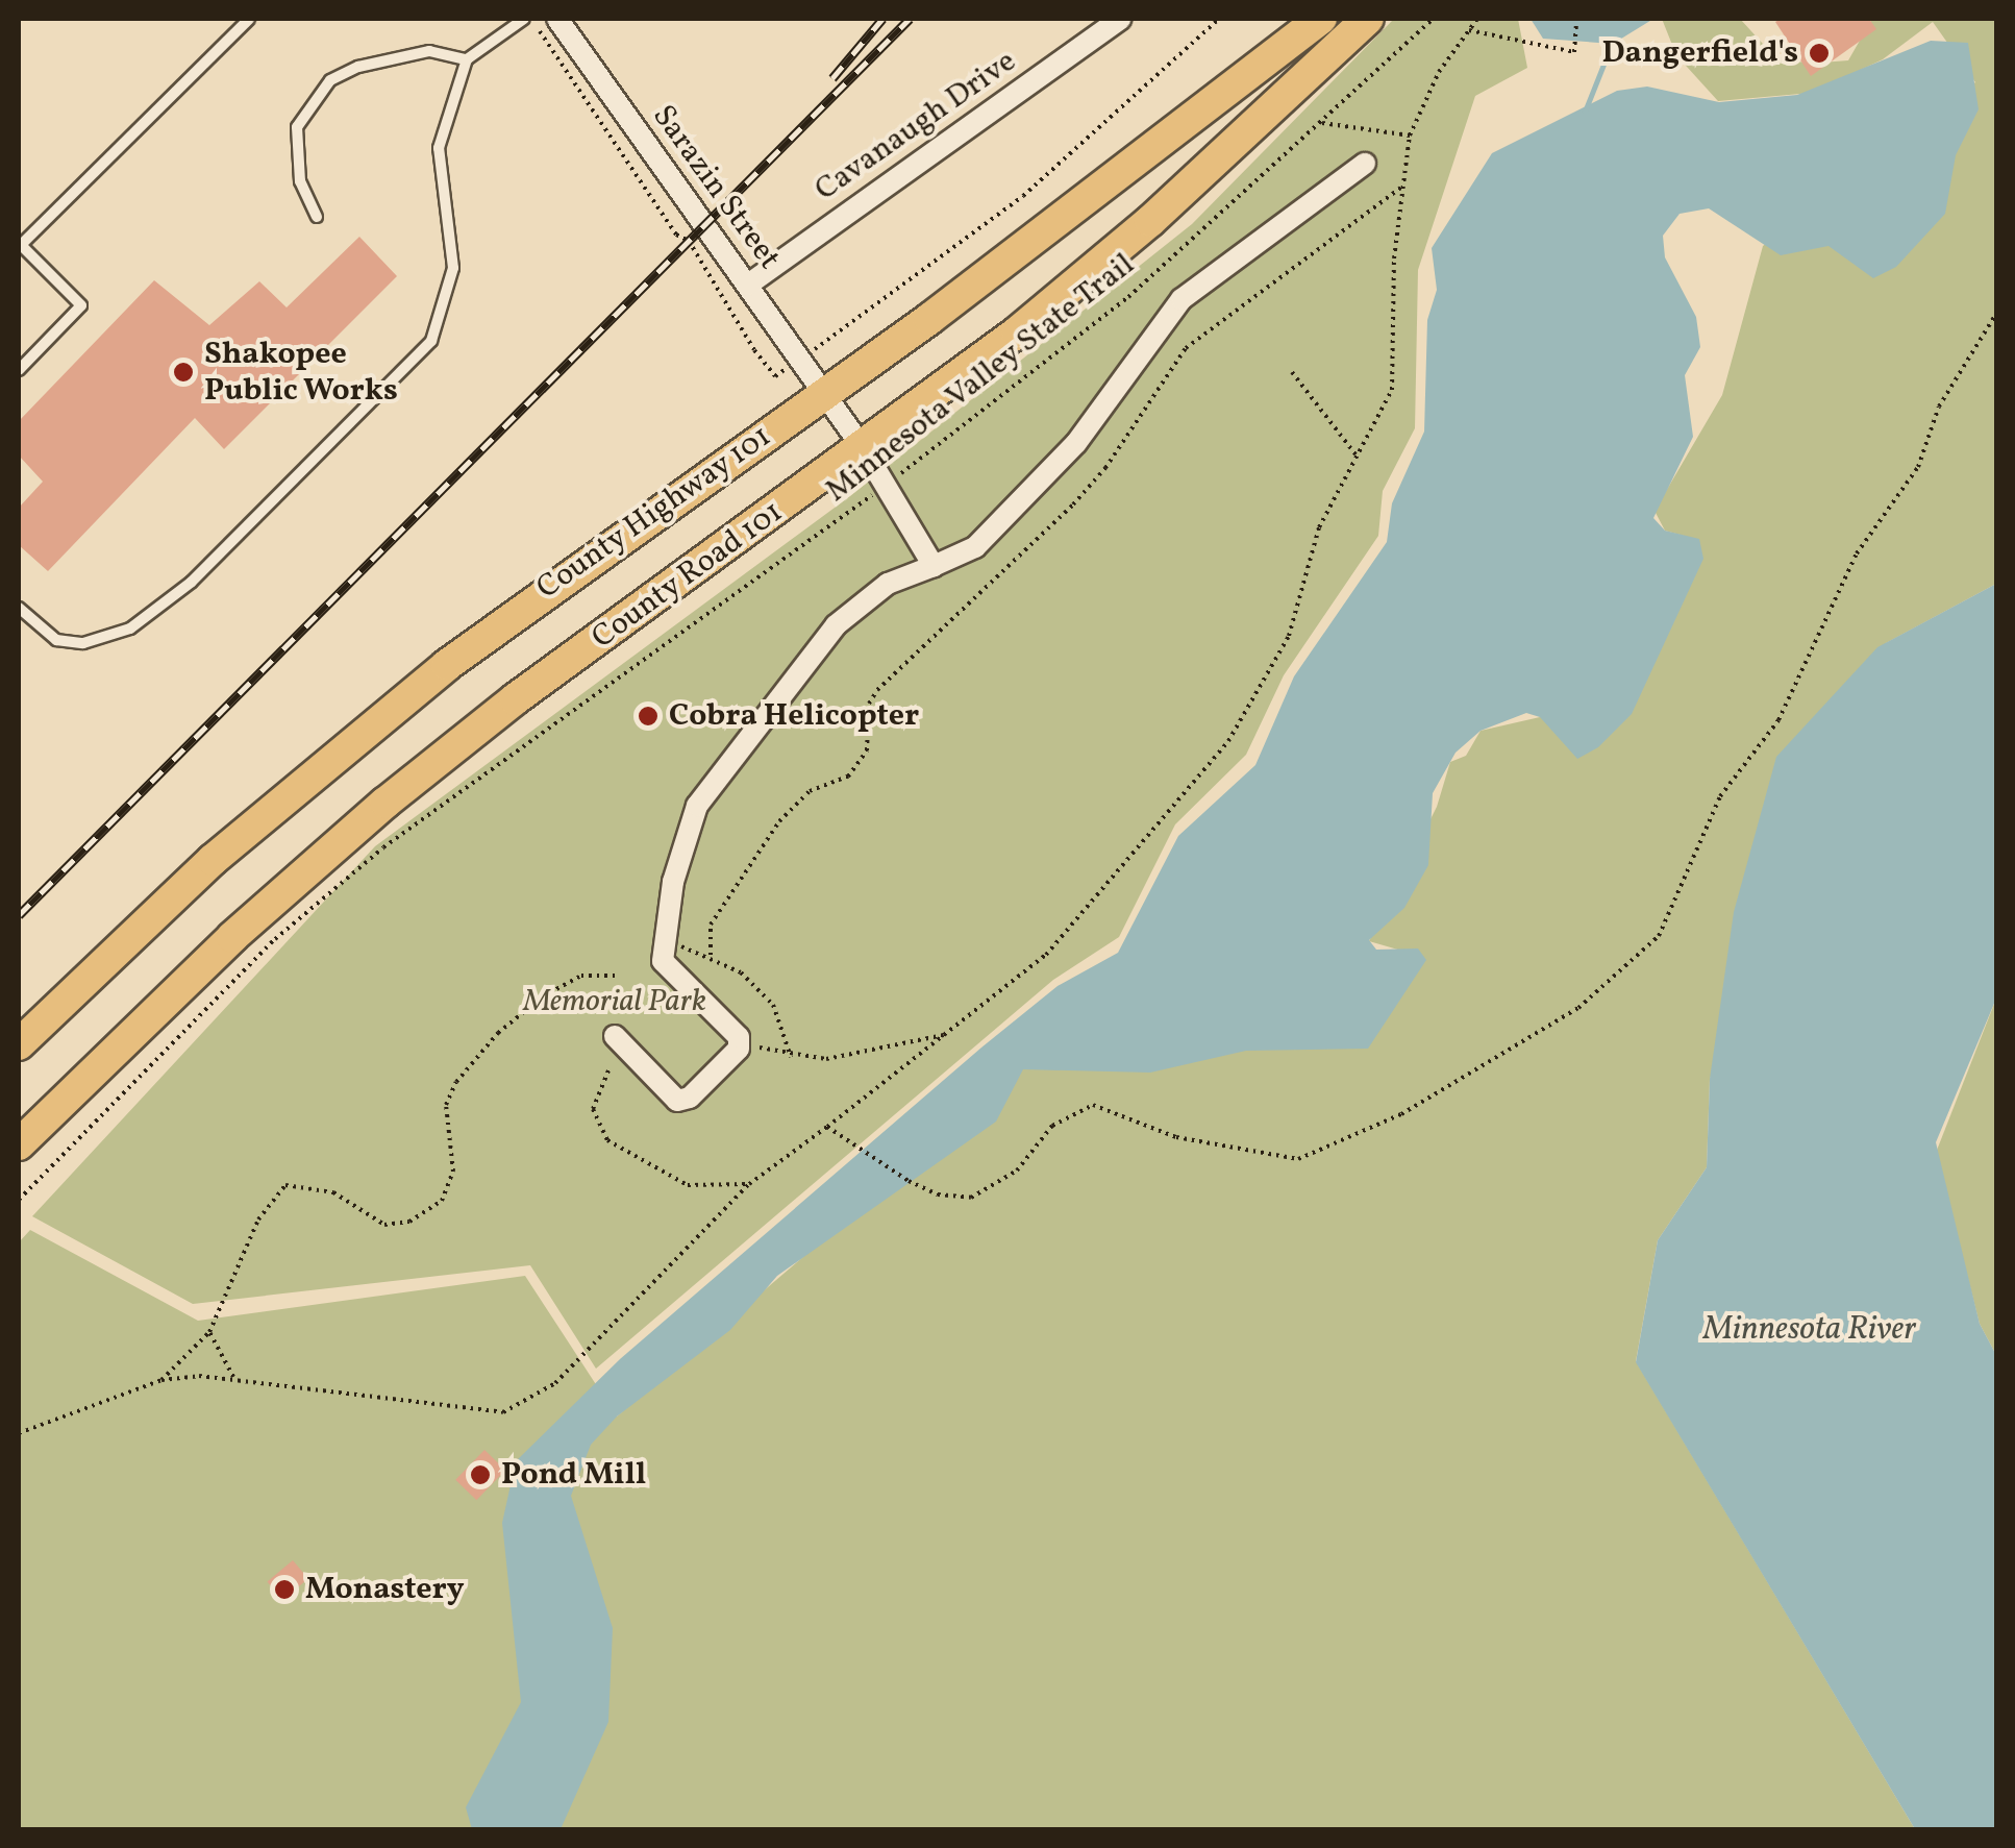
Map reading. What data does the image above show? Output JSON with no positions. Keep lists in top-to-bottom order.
{
  "streets": {
    "main road": ["County Highway 101", "County Road 101"],
    "street": ["Cavanaugh Drive", "Sarazin Street"],
    "path": ["Minnesota Valley State Trail"]
  },
  "crossings": [
    ["Cavanaugh Drive", "Sarazin Street"],
    ["Sarazin Street", "Minnesota Valley State Trail"],
    ["Sarazin Street", "County Highway 101"],
    ["Sarazin Street", "County Road 101"]
  ],
  "water": ["Minnesota River"],
  "parks": ["Memorial Park"],
  "places": [
    "Dangerfield's",
    "Shakopee Public Works",
    "Cobra Helicopter",
    "Pond Mill",
    "Monastery"
  ]
}
